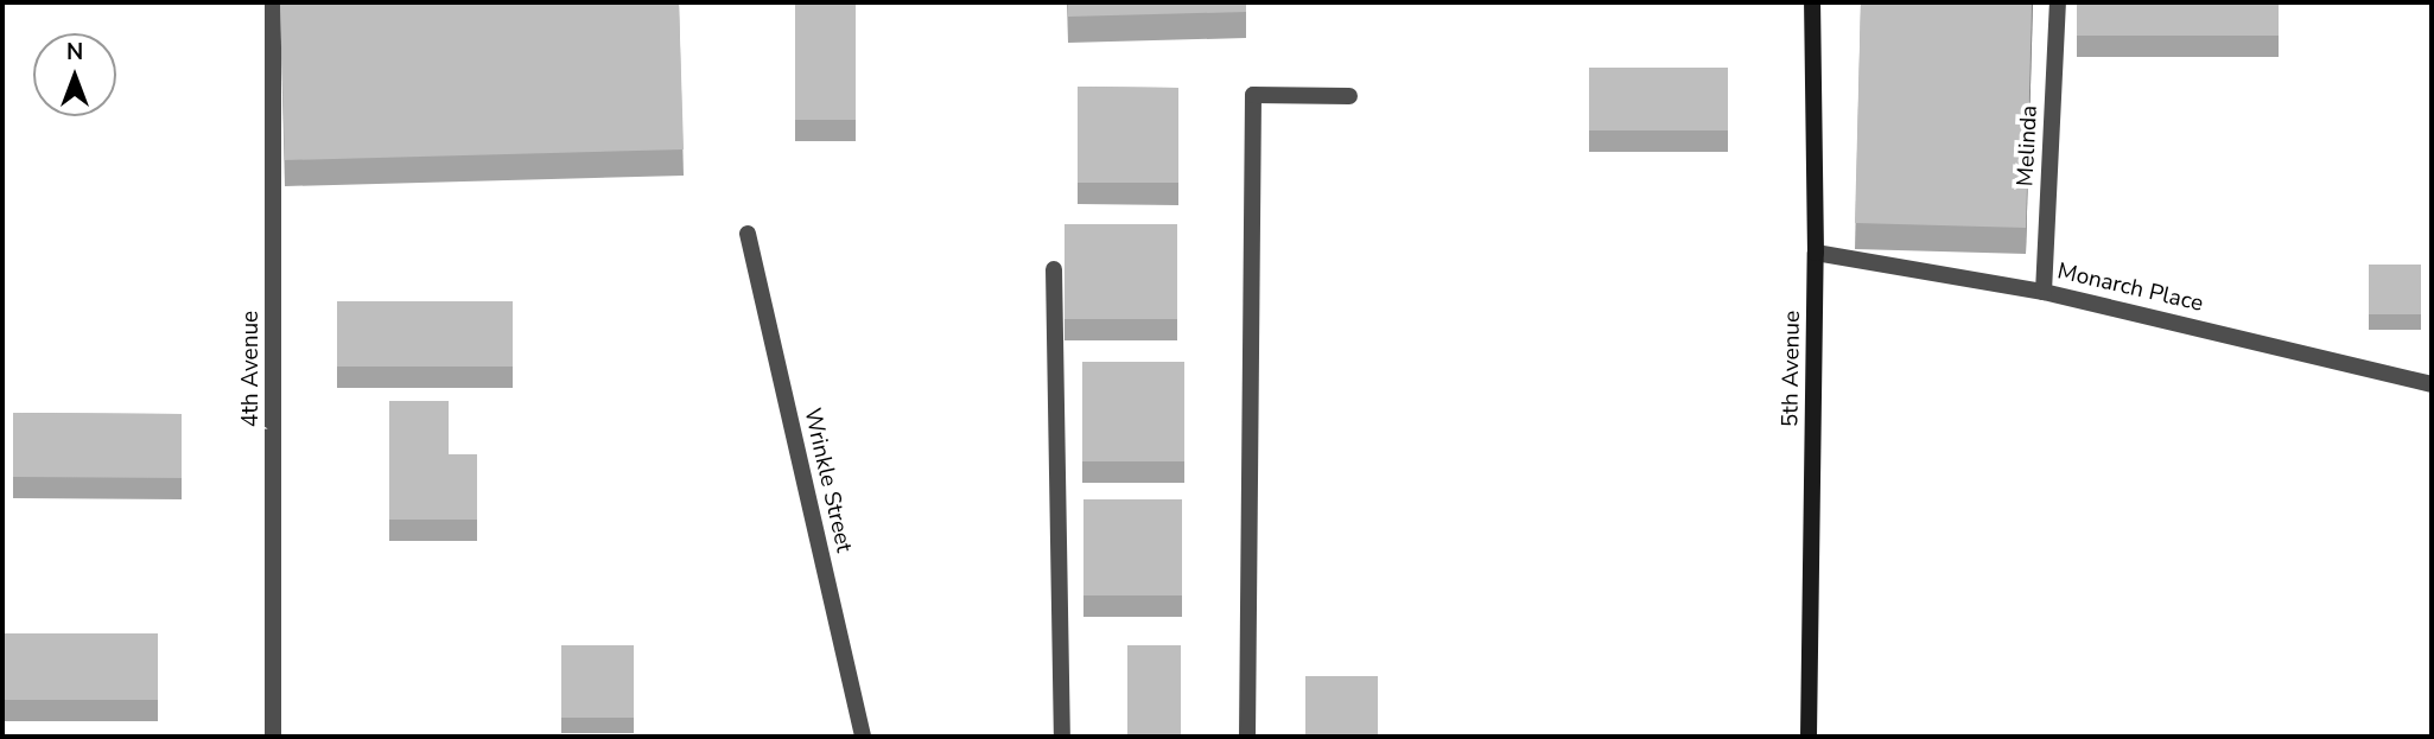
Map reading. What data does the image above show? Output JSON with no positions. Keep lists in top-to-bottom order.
{
  "streets": {
    "street": [
      "Melinda",
      "Monarch Place",
      "4th Avenue",
      "5th Avenue",
      "Wrinkle Street"
    ]
  },
  "crossings": [
    ["Melinda", "Monarch Place"],
    ["Monarch Place", "5th Avenue"]
  ],
  "north": "top"
}
